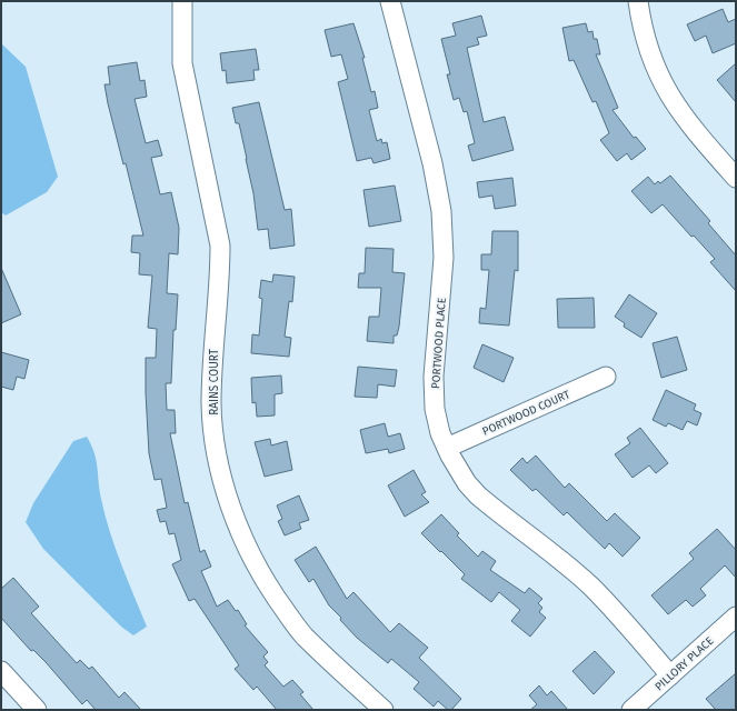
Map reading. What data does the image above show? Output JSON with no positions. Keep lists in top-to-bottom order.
{
  "streets": {
    "street": [
      "PORTWOOD PLACE",
      "RAINS COURT",
      "PORTWOOD COURT",
      "PILLORY PLACE"
    ]
  },
  "crossings": [
    ["PORTWOOD PLACE", "PORTWOOD COURT"],
    ["PORTWOOD PLACE", "PILLORY PLACE"]
  ]
}
